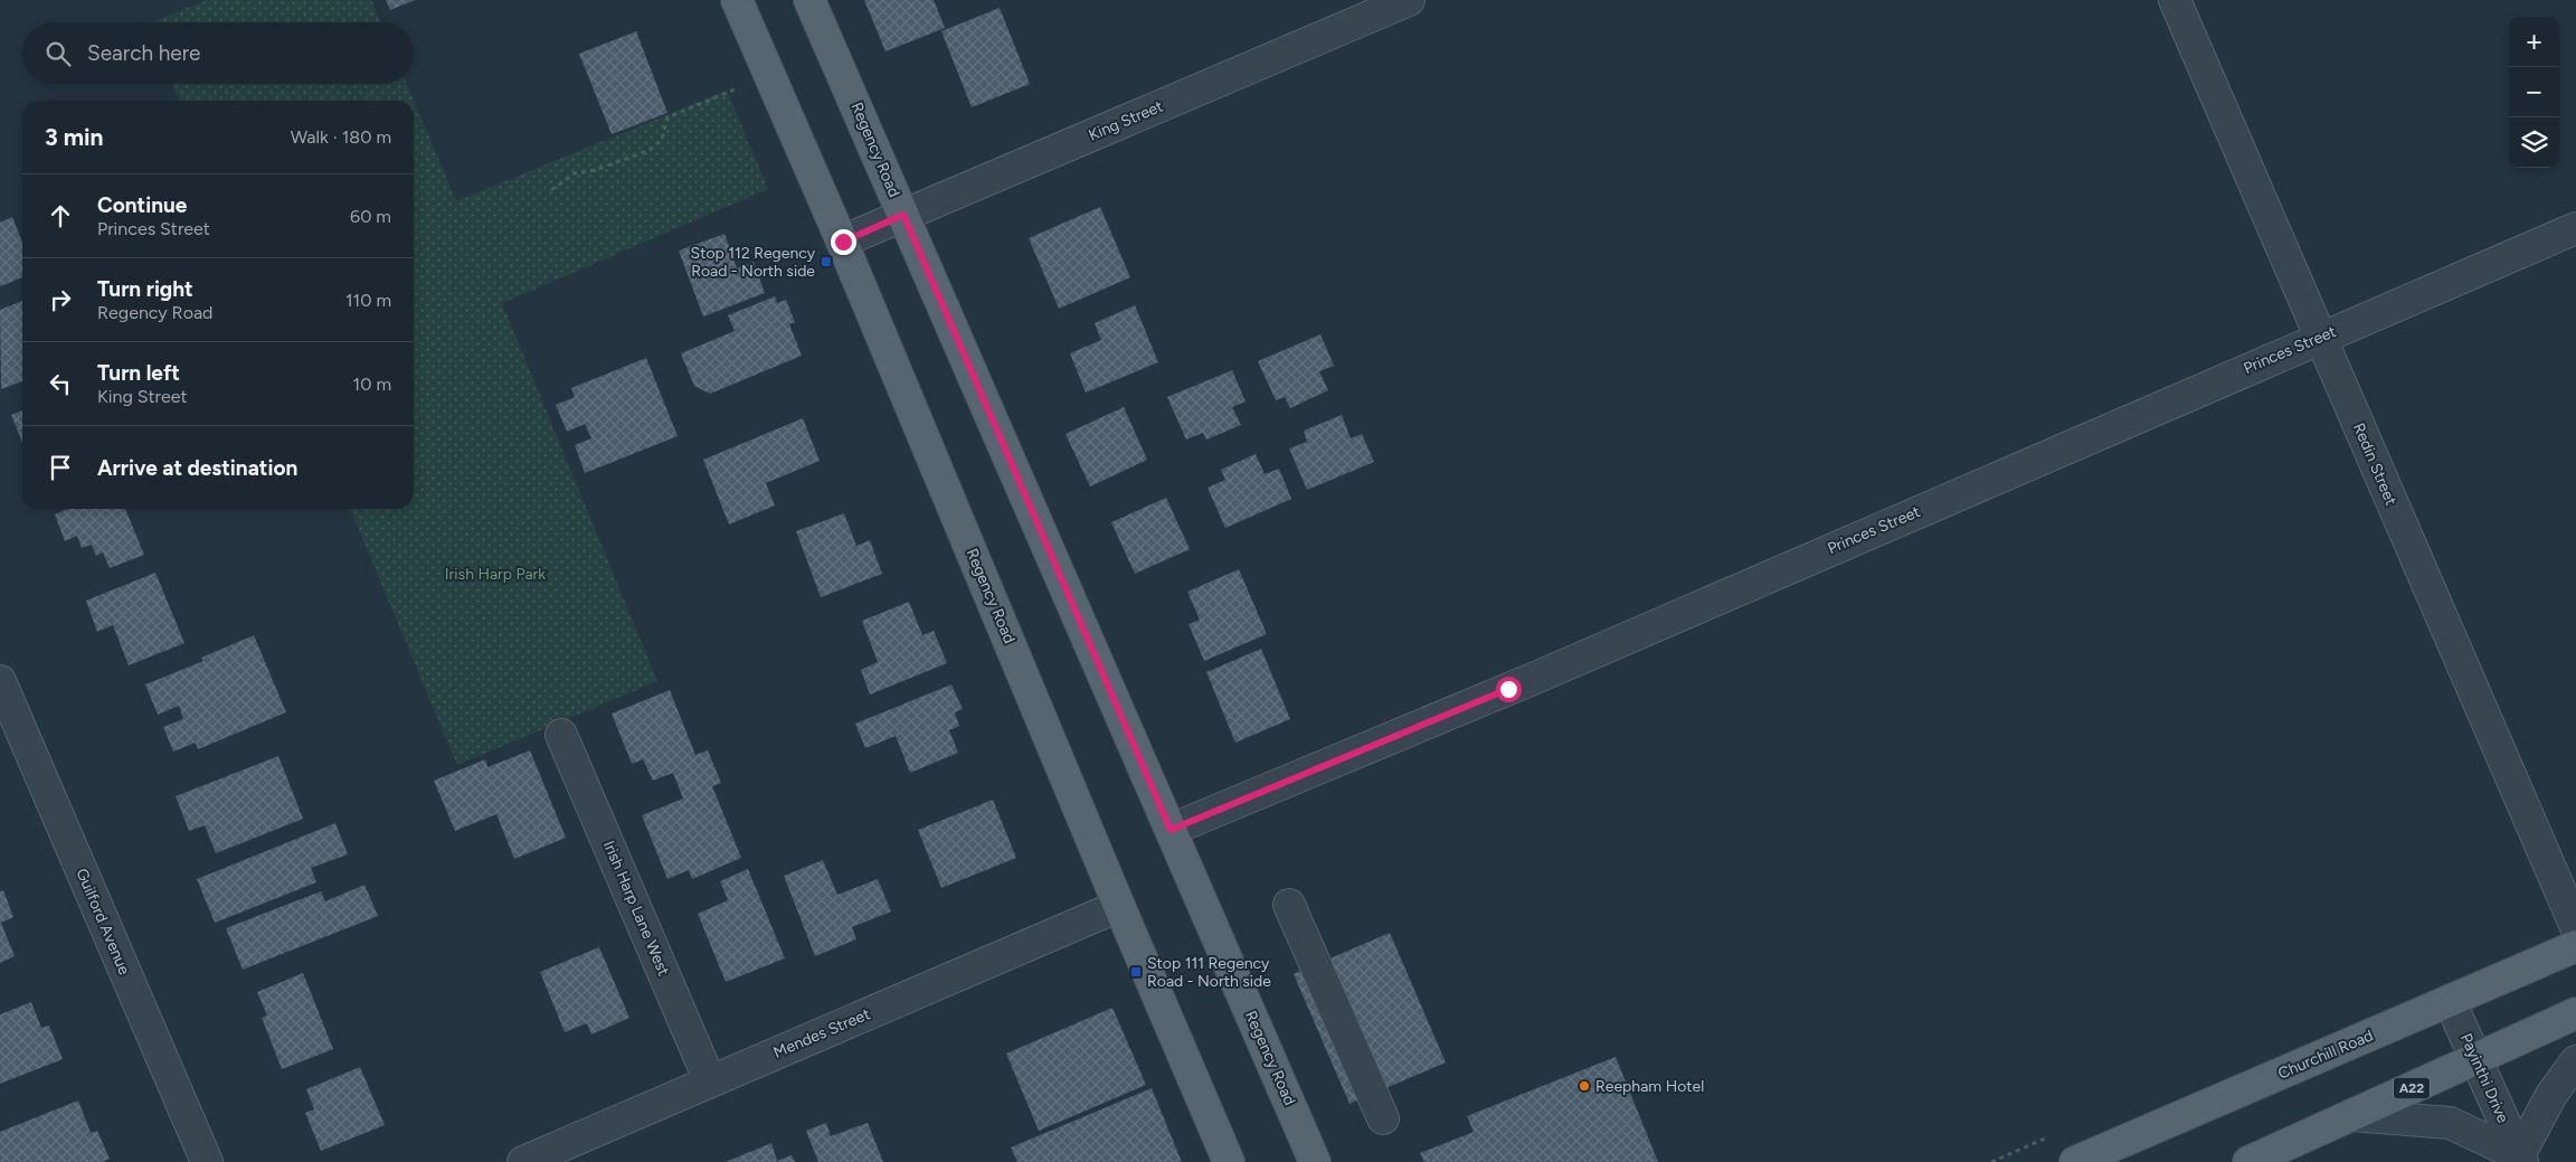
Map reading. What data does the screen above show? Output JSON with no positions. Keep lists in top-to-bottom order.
{
  "streets": {
    "main road": ["Regency Road", "Churchill Road", "A22"],
    "street": [
      "King Street",
      "Princes Street",
      "Redin Street",
      "Irish Harp Lane West",
      "Guilford Avenue",
      "Mendes Street",
      "Payinthi Drive"
    ]
  },
  "crossings": [
    ["King Street", "Regency Road"],
    ["Regency Road", "Princes Street"],
    ["Regency Road", "Mendes Street"],
    ["Princes Street", "Redin Street"],
    ["Irish Harp Lane West", "Mendes Street"],
    ["Churchill Road", "Payinthi Drive"],
    ["Payinthi Drive", "A22"]
  ],
  "parks": ["Irish Harp Park"],
  "places": {
    "transit": ["Stop 112 Regency Road - North side", "Stop 111 Regency Road - North side"],
    "other": ["Reepham Hotel"]
  },
  "page": {
    "map_buttons": ["+", "−"],
    "search": "Search here",
    "heading": ["3 min", "Walk · 180 m"],
    "list": [
      ["Continue", "Princes Street", "60 m"],
      ["Turn right", "Regency Road", "110 m"],
      ["Turn left", "King Street", "10 m"],
      "Arrive at destination"
    ]
  }
}
